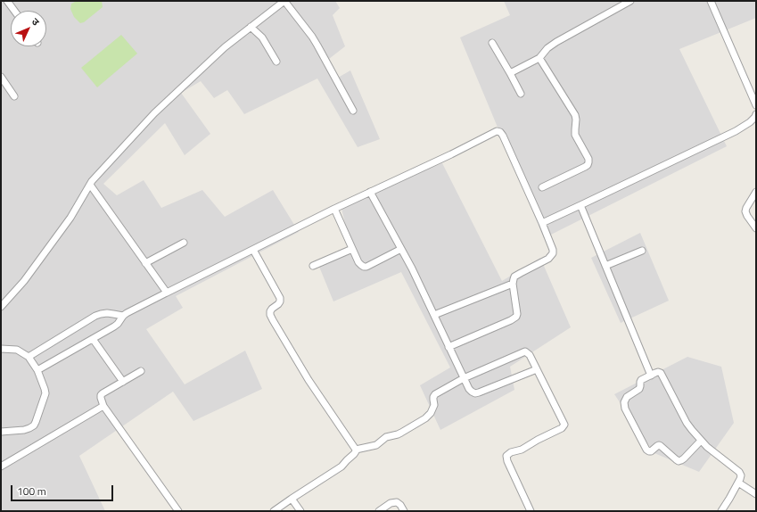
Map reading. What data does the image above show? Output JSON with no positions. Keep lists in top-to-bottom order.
{
  "scale_bar": "100 m",
  "north": "top right"
}
